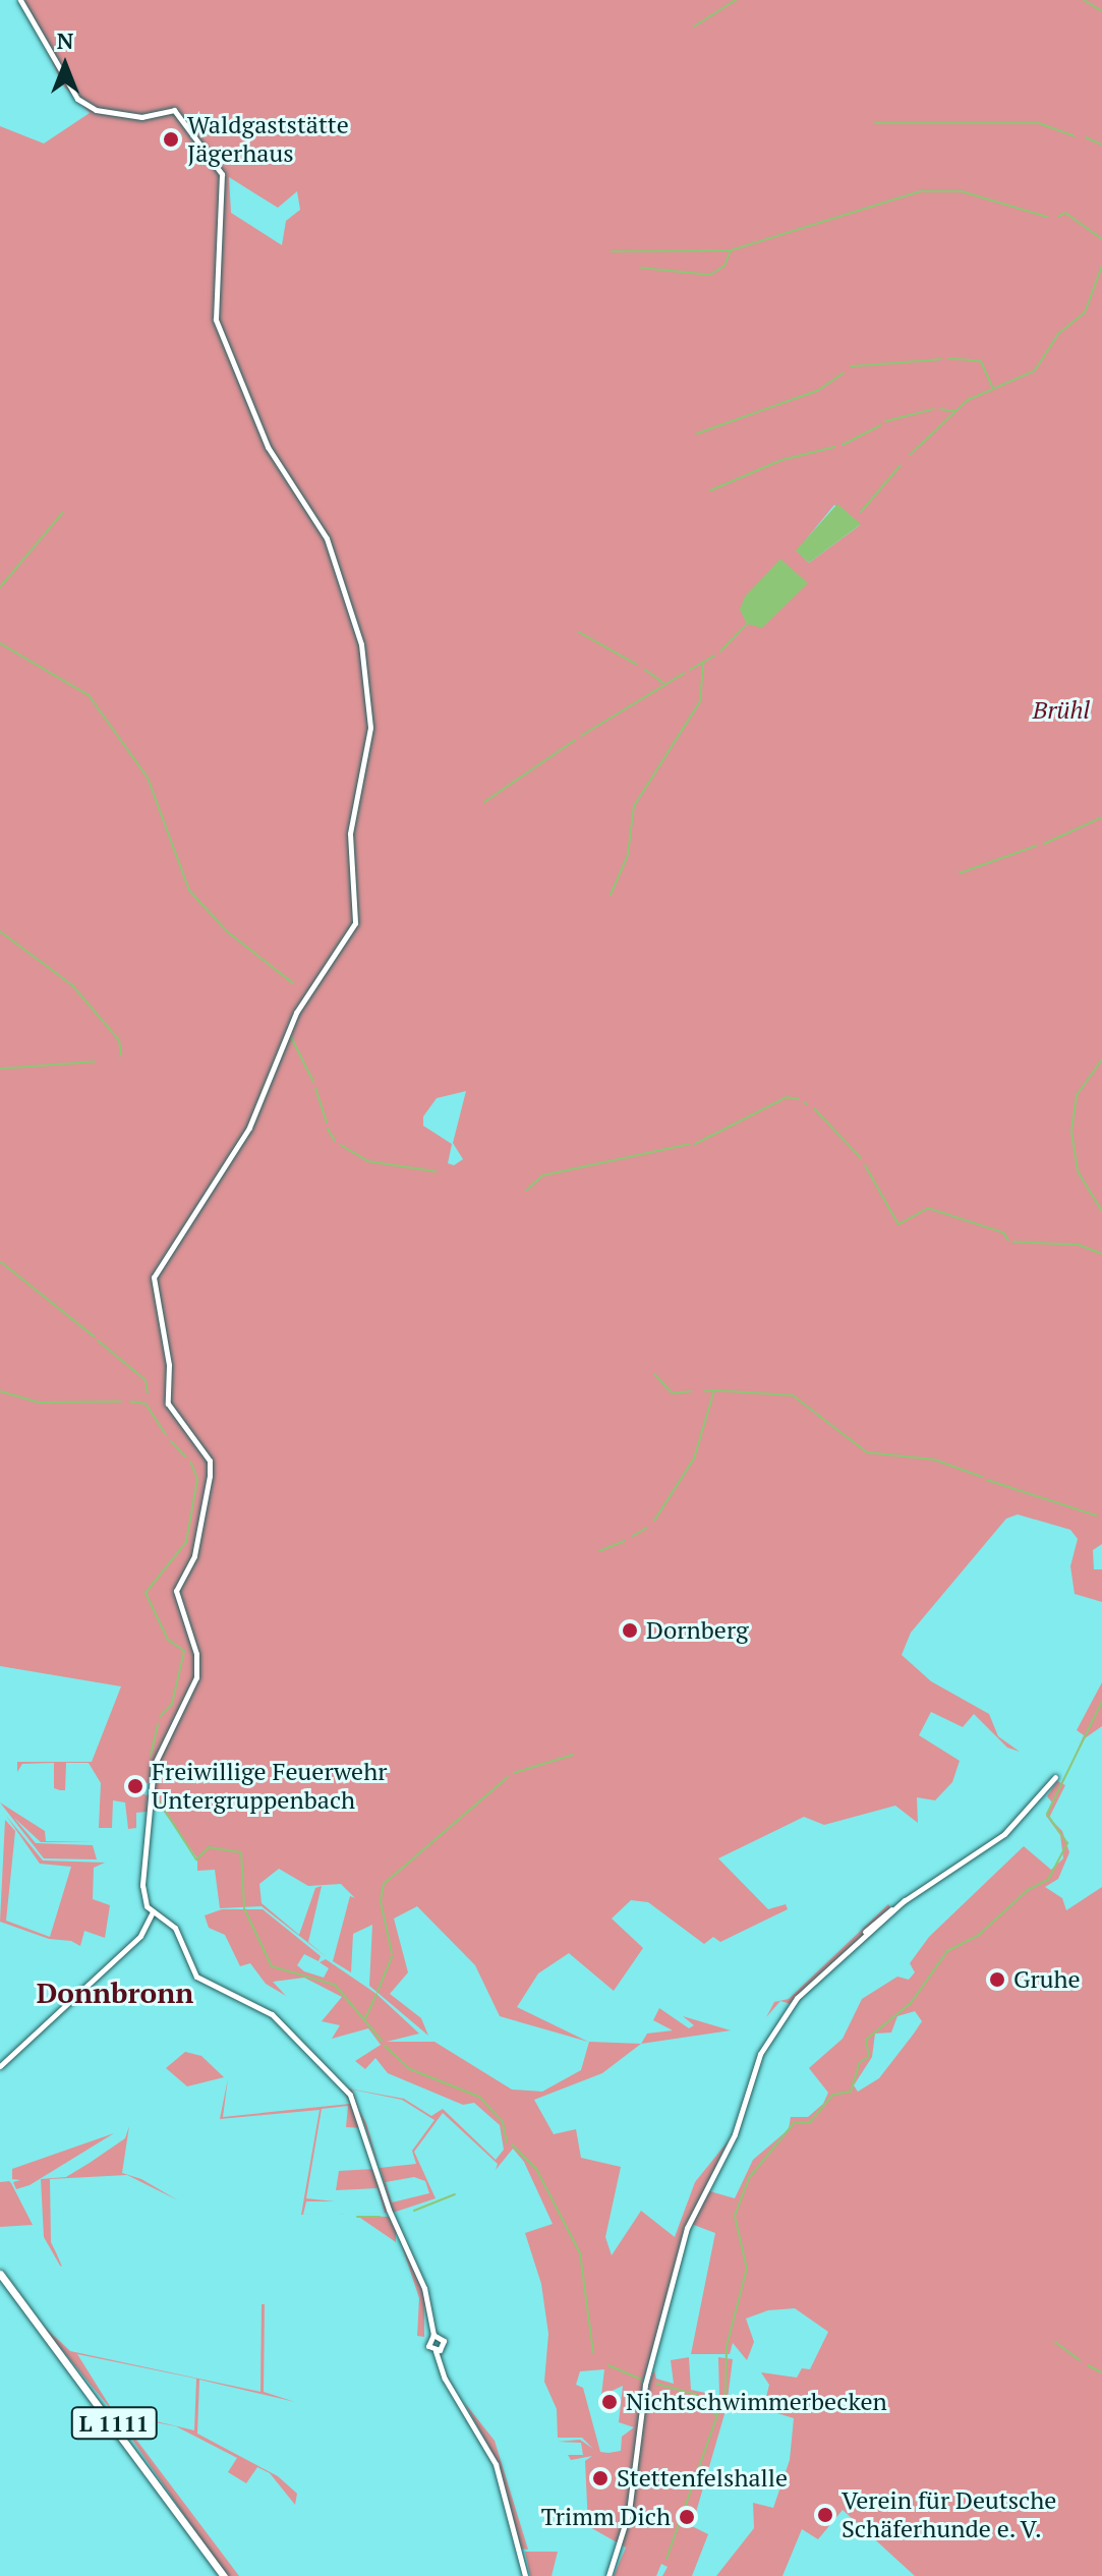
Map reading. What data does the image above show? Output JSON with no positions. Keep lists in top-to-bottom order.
{
  "streets": {
    "main road": ["L 1111"]
  },
  "districts": ["Donnbronn"],
  "parks": ["Brühl"],
  "places": [
    "Waldgaststätte Jägerhaus",
    "Dornberg",
    "Freiwillige Feuerwehr Untergruppenbach",
    "Gruhe",
    "Nichtschwimmerbecken",
    "Stettenfelshalle",
    "Verein für Deutsche Schäferhunde e. V.",
    "Trimm Dich"
  ],
  "north": "top"
}
